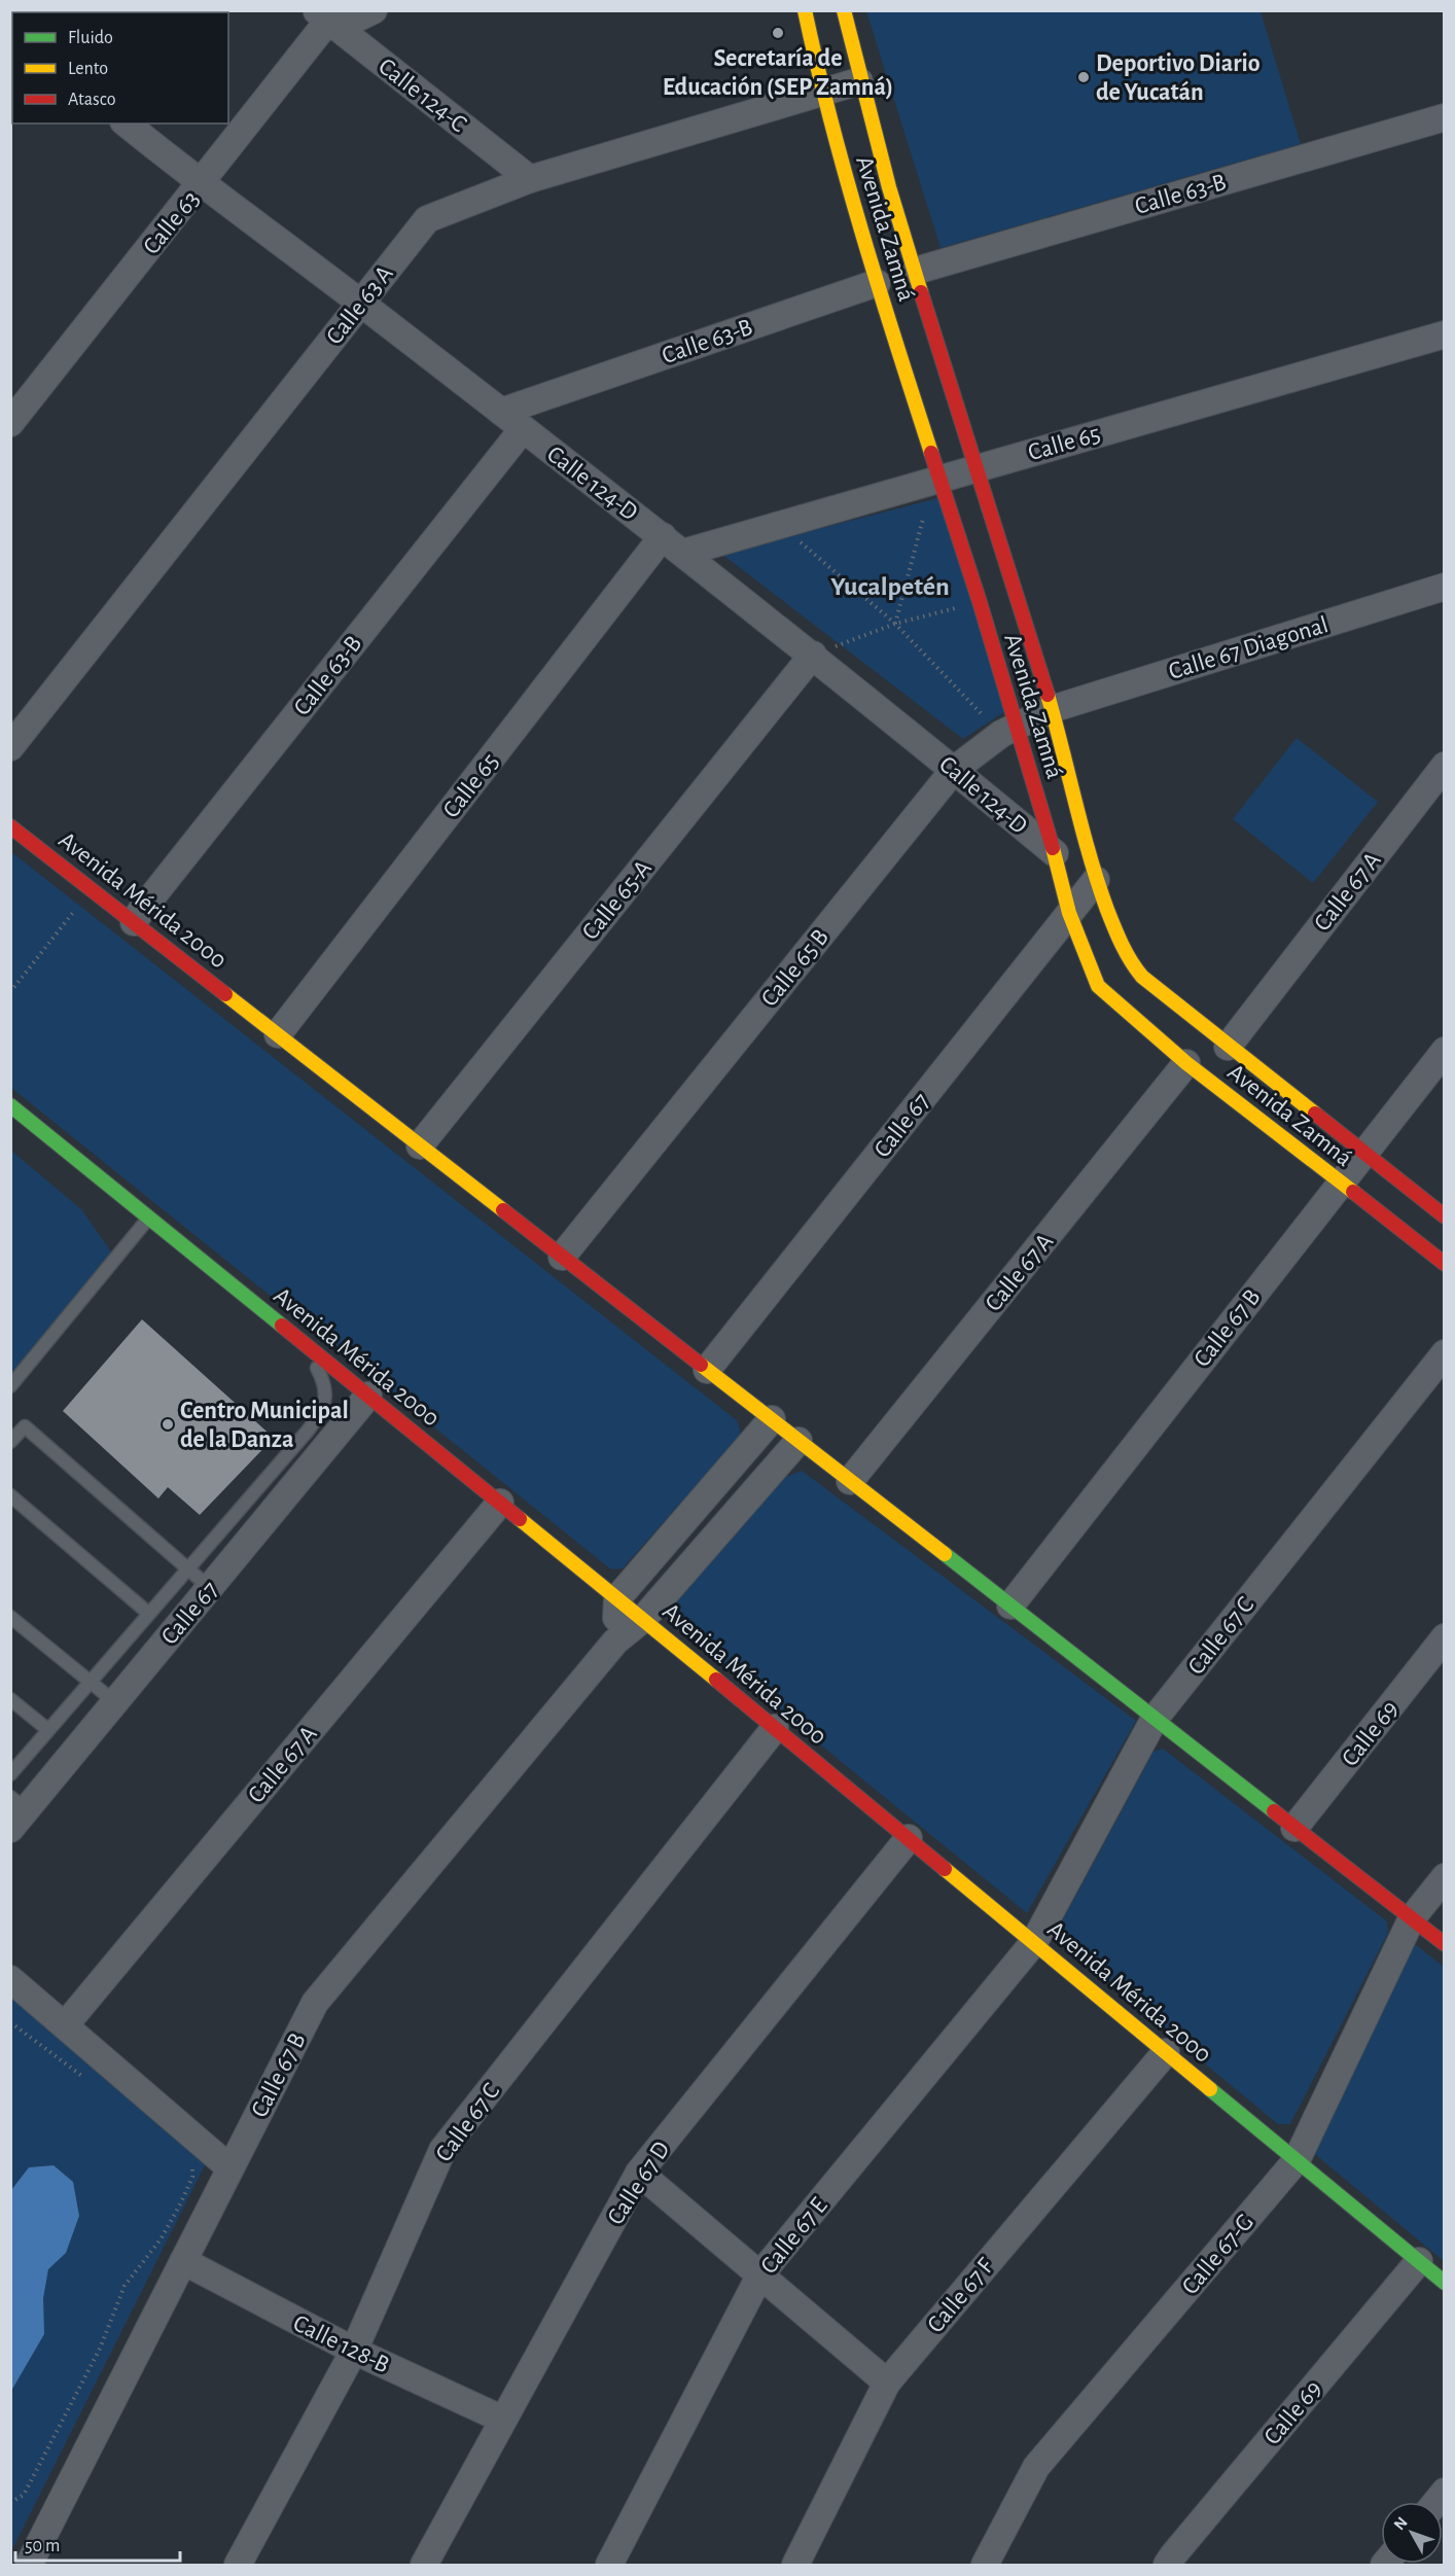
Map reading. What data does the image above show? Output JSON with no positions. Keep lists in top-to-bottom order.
{
  "streets": {
    "main road": ["Avenida Zamná", "Avenida Mérida 2000"],
    "street": [
      "Calle 124-C",
      "Calle 63-B",
      "Calle 63",
      "Calle 63 A",
      "Calle 65",
      "Calle 124-D",
      "Calle 67 Diagonal",
      "Calle 67 A",
      "Calle 65-A",
      "Calle 65 B",
      "Calle 67",
      "Calle 67 B",
      "Calle 67 C",
      "Calle 69",
      "Calle 67 D",
      "Calle 67 E",
      "Calle 67-G",
      "Calle 67 F",
      "Calle 128-B"
    ]
  },
  "crossings": [
    ["Calle 124-C", "Calle 63"],
    ["Calle 124-C", "Calle 63 A"],
    ["Calle 63-B", "Avenida Zamná"],
    ["Calle 63-B", "Calle 124-D"],
    ["Calle 63-B", "Avenida Mérida 2000"],
    ["Calle 63", "Calle 124-D"],
    ["Avenida Zamná", "Calle 63 A"],
    ["Avenida Zamná", "Calle 65"],
    ["Avenida Zamná", "Calle 124-D"],
    ["Avenida Zamná", "Calle 67 Diagonal"],
    ["Avenida Zamná", "Calle 67 A"],
    ["Avenida Zamná", "Calle 65 B"],
    ["Avenida Zamná", "Calle 67"],
    ["Avenida Zamná", "Calle 67 B"],
    ["Calle 63 A", "Calle 124-D"],
    ["Calle 65", "Calle 124-D"],
    ["Calle 65", "Avenida Mérida 2000"],
    ["Calle 124-D", "Calle 65-A"],
    ["Calle 124-D", "Calle 65 B"],
    ["Calle 67 Diagonal", "Calle 65 B"],
    ["Calle 67 A", "Avenida Mérida 2000"],
    ["Avenida Mérida 2000", "Calle 65-A"],
    ["Avenida Mérida 2000", "Calle 65 B"],
    ["Avenida Mérida 2000", "Calle 67"],
    ["Avenida Mérida 2000", "Calle 67 B"],
    ["Avenida Mérida 2000", "Calle 67 C"],
    ["Avenida Mérida 2000", "Calle 69"],
    ["Avenida Mérida 2000", "Calle 67 D"],
    ["Avenida Mérida 2000", "Calle 67 E"],
    ["Avenida Mérida 2000", "Calle 67-G"],
    ["Avenida Mérida 2000", "Calle 67 F"],
    ["Calle 67 B", "Calle 128-B"],
    ["Calle 67 C", "Calle 67 E"],
    ["Calle 67 C", "Calle 128-B"],
    ["Calle 67 D", "Calle 128-B"]
  ],
  "districts": ["Yucalpetén"],
  "places": ["Secretaría de Educación (SEP Zamná)", "Deportivo Diario de Yucatán", "Centro Municipal de la Danza"],
  "legend": ["Fluido", "Lento", "Atasco"],
  "scale_bar": "50 m",
  "north": "top left"
}
